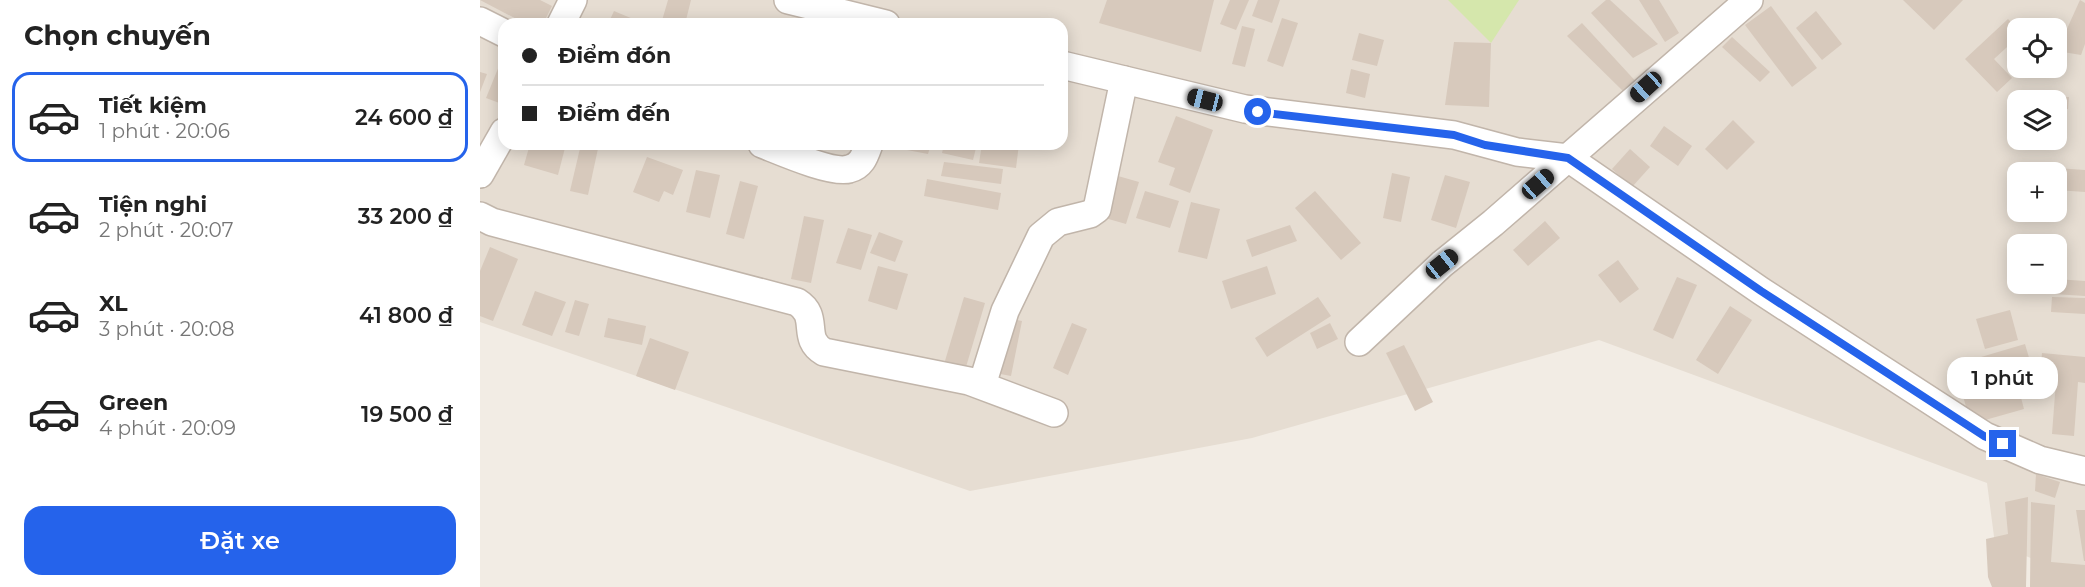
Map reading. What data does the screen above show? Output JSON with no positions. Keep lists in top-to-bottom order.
{
  "page": {
    "heading": "Chọn chuyến",
    "map_buttons": ["+", "−"],
    "banner": ["Điểm đón", "Điểm đến"],
    "list": [
      {
        "name": "Tiết kiệm",
        "note": "1 phút · 20:06",
        "value": "24 600 ₫"
      },
      {
        "name": "Tiện nghi",
        "note": "2 phút · 20:07",
        "value": "33 200 ₫"
      },
      {
        "name": "XL",
        "note": "3 phút · 20:08",
        "value": "41 800 ₫"
      },
      {
        "name": "Green",
        "note": "4 phút · 20:09",
        "value": "19 500 ₫"
      }
    ],
    "bubble": "1 phút",
    "buttons": "Đặt xe"
  }
}
